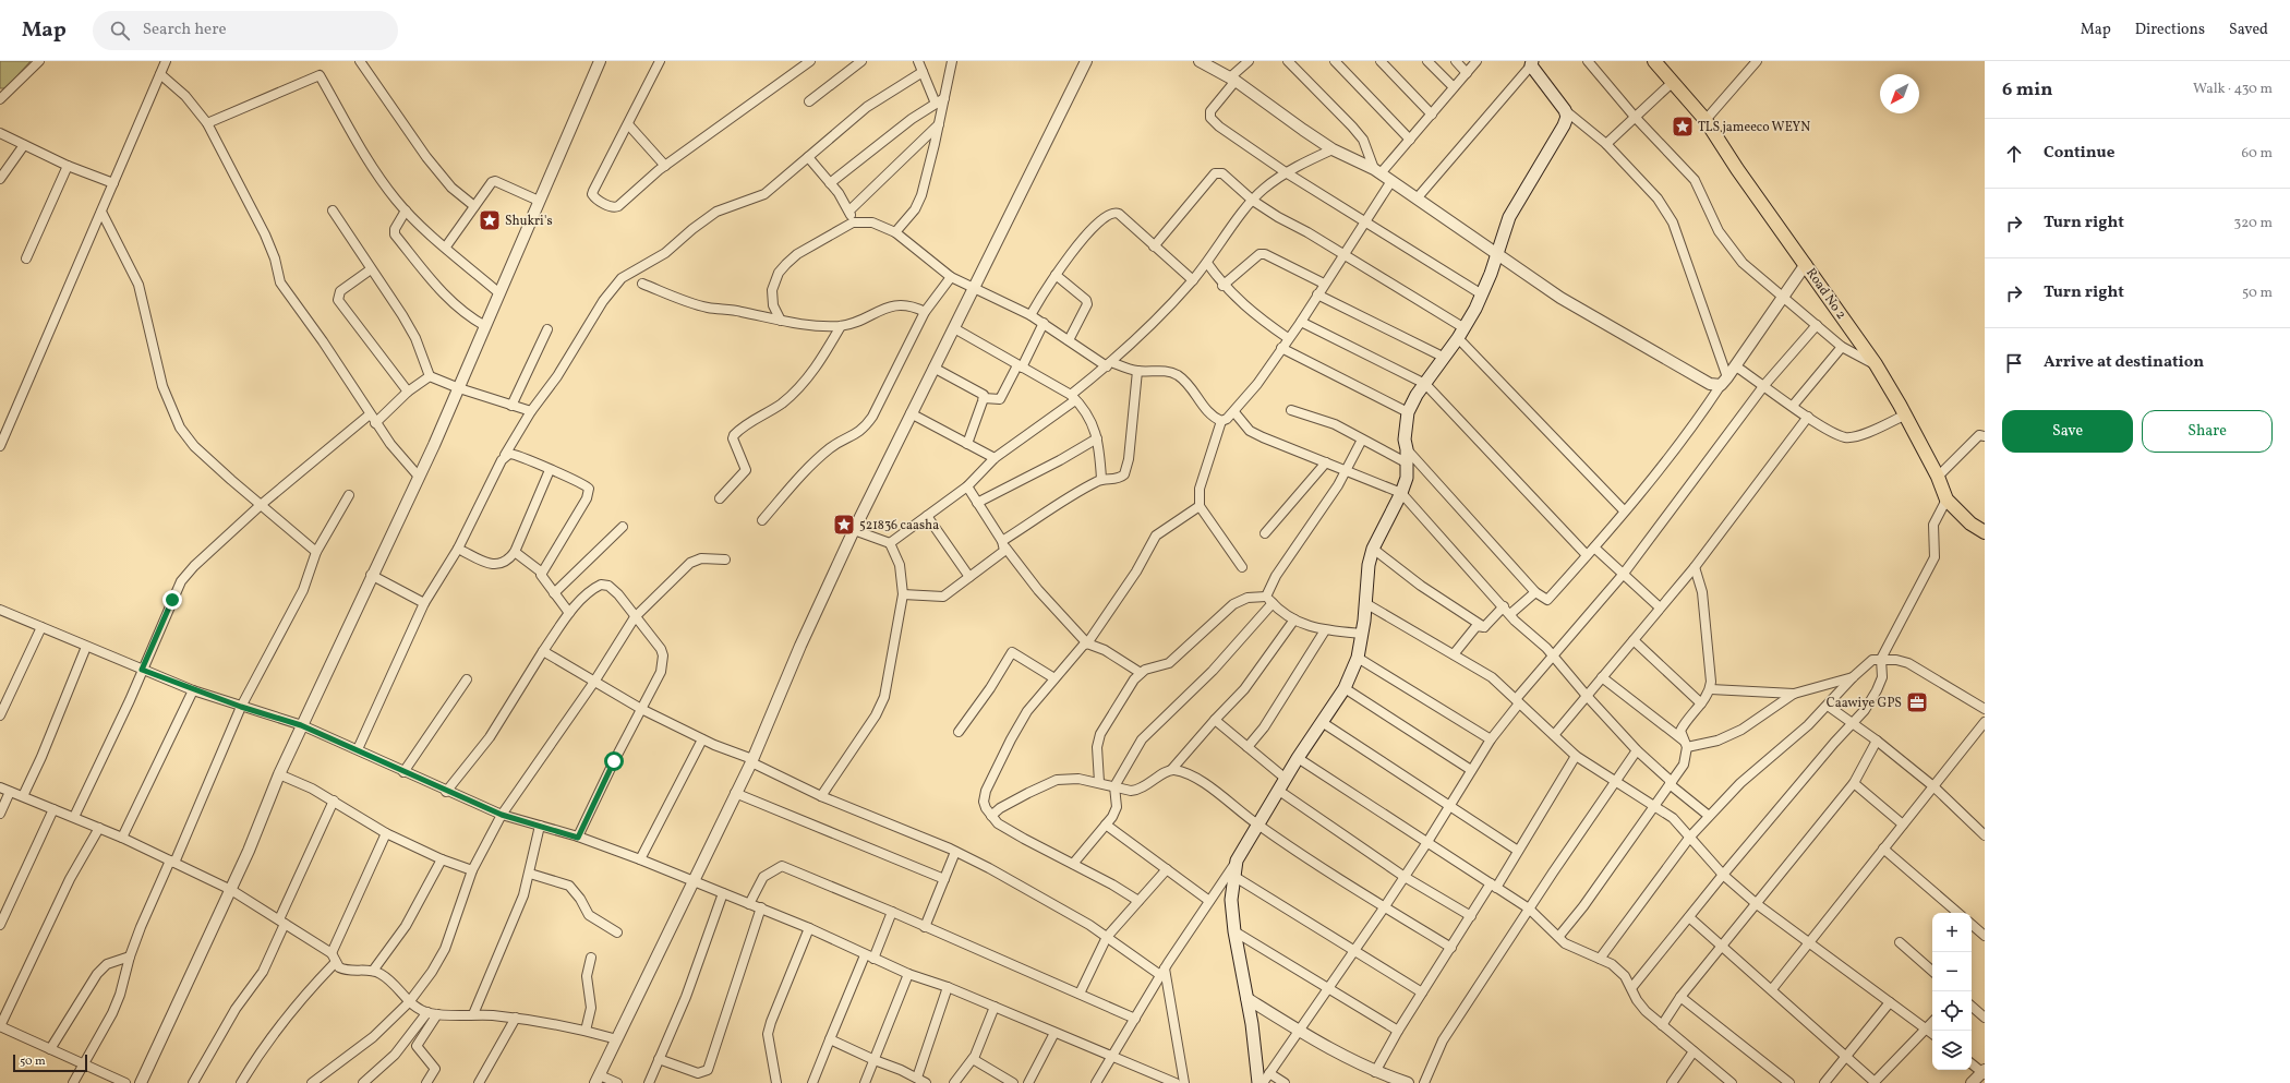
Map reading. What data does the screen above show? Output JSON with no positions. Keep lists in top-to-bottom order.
{
  "streets": {
    "main road": ["Road No 2"]
  },
  "places": {
    "place": ["TLS jameeco WEYN", "Shukri's", "521836 caasha"],
    "office": ["Caawiye GPS"]
  },
  "scale_bar": "50 m",
  "north": "bottom left",
  "page": {
    "header": "Map",
    "search": "Search here",
    "nav": ["Map", "Directions", "Saved"],
    "heading": ["6 min", "Walk · 430 m"],
    "list": [
      ["Continue", "60 m"],
      ["Turn right", "320 m"],
      ["Turn right", "50 m"],
      "Arrive at destination"
    ],
    "buttons": ["Save", "Share"],
    "map_buttons": ["+", "−"],
    "scale": "50 m"
  }
}
